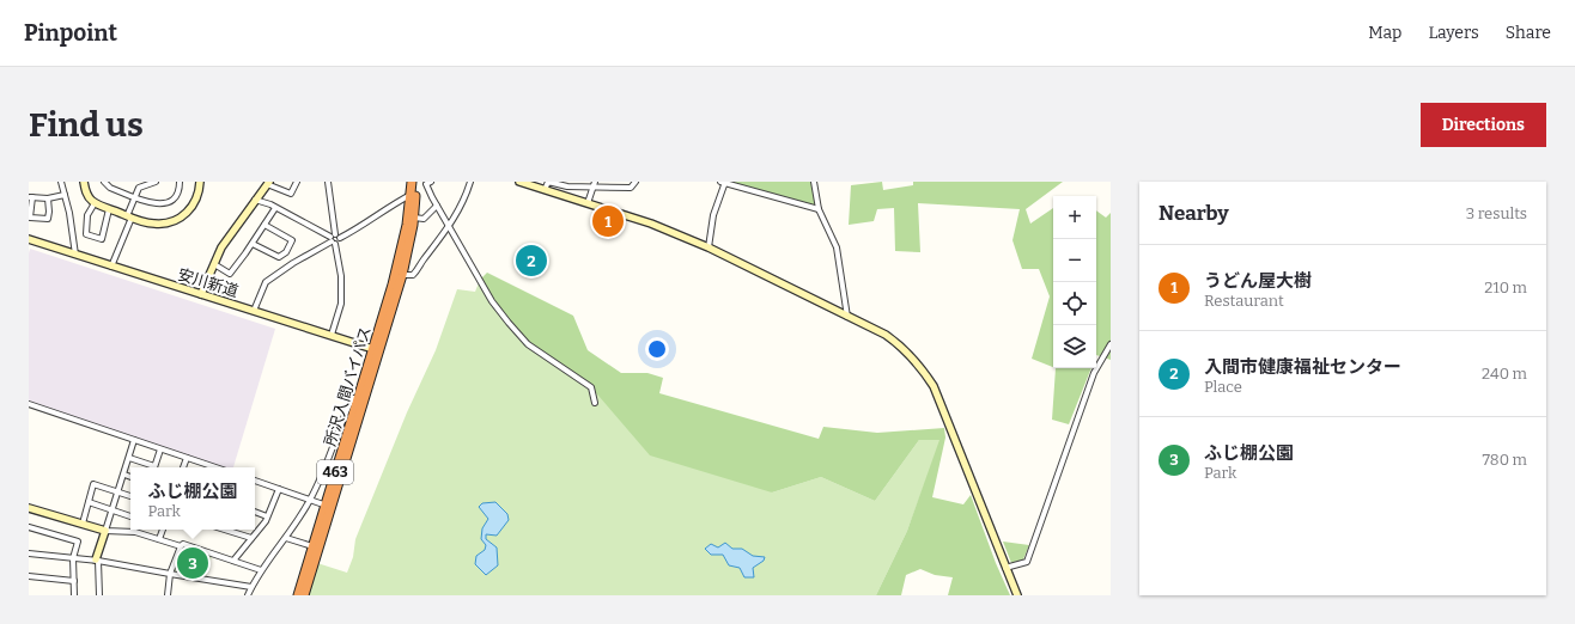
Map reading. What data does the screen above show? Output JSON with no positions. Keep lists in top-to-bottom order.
{
  "streets": {
    "highway": ["所沢入間バイパス", "463"],
    "street": ["安川新道"]
  },
  "crossings": [
    ["安川新道", "所沢入間バイパス"]
  ],
  "page": {
    "header": "Pinpoint",
    "nav": ["Map", "Layers", "Share"],
    "buttons": "Directions",
    "title": "Find us",
    "heading": ["Nearby", "3 results"],
    "map_buttons": ["+", "−"],
    "pins": ["1", "2", "3"],
    "list": [
      {
        "mark": "1",
        "name": "うどん屋大樹",
        "note": "Restaurant",
        "value": "210 m"
      },
      {
        "mark": "2",
        "name": "入間市健康福祉センター",
        "note": "Place",
        "value": "240 m"
      },
      {
        "mark": "3",
        "name": "ふじ棚公園",
        "note": "Park",
        "value": "780 m"
      }
    ],
    "popup": ["ふじ棚公園", "Park"]
  }
}
